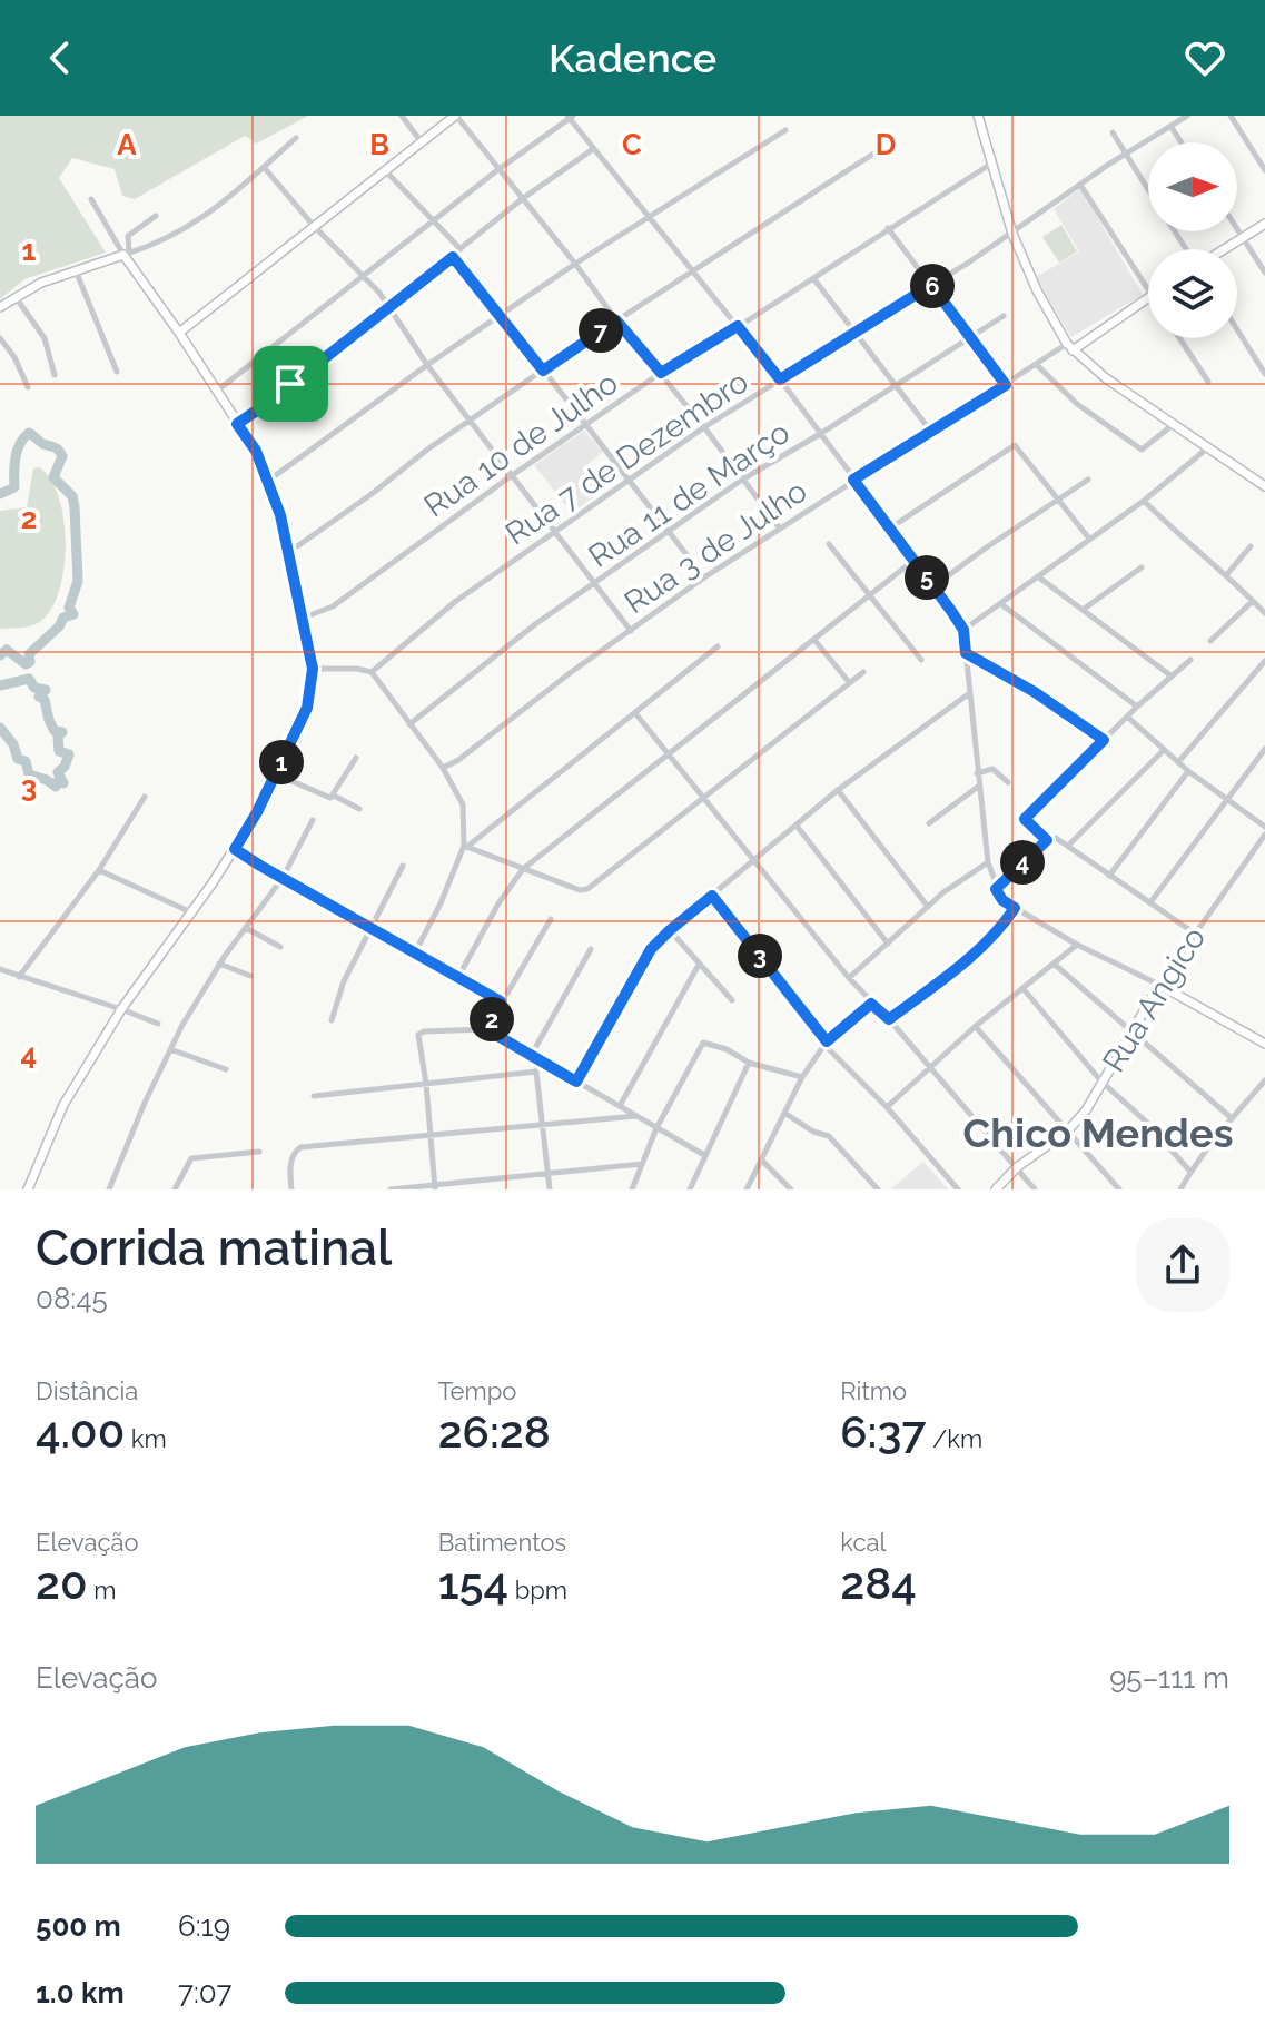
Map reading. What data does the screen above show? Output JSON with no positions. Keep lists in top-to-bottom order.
{
  "streets": {
    "street": [
      "Rua 10 de Julho",
      "Rua 7 de Dezembro",
      "Rua 11 de Março",
      "Rua 3 de Julho",
      "Rua Angico"
    ]
  },
  "districts": ["Chico Mendes"],
  "north": "right",
  "page": {
    "header": "Kadence",
    "pins": [
      "6",
      "7",
      "5",
      "1",
      "4",
      "3",
      "2"
    ],
    "heading": ["Corrida matinal", "08:45"],
    "stats": [
      ["Distância", "4.00 km"],
      ["Tempo", "26:28"],
      ["Ritmo", "6:37 /km"],
      ["Elevação", "20 m"],
      ["Batimentos", "154 bpm"],
      ["kcal", "284"]
    ],
    "chart": ["Elevação", "95–111 m"],
    "list": [
      {
        "name": "500 m",
        "note": "6:19"
      },
      {
        "name": "1.0 km",
        "note": "7:07"
      }
    ]
  },
  "grid": {
    "columns": [
      "A",
      "B",
      "C",
      "D"
    ],
    "rows": [
      "1",
      "2",
      "3",
      "4"
    ]
  }
}
